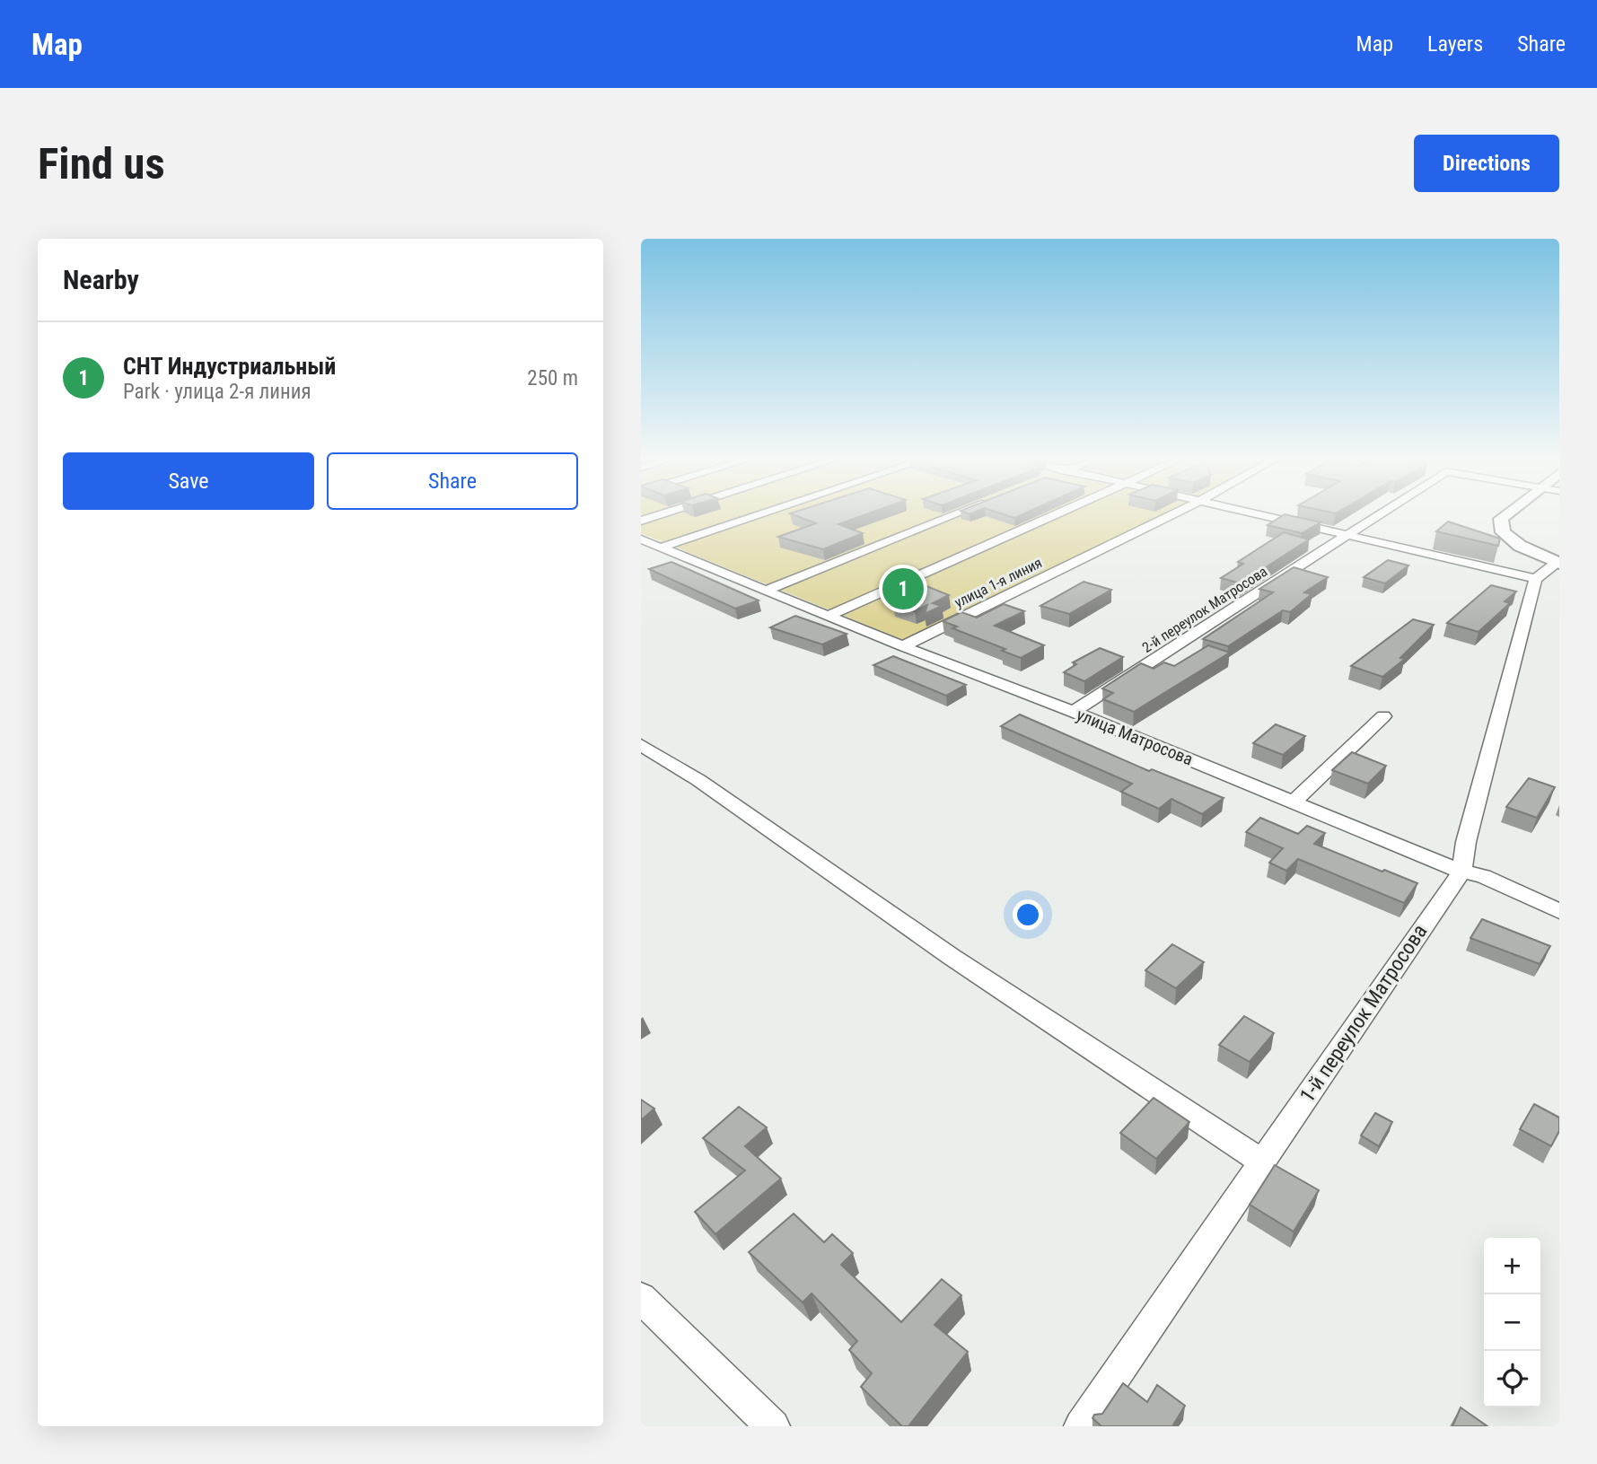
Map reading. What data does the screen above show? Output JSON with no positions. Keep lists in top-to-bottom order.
{
  "streets": {
    "street": [
      "улица 1-я линия",
      "2-й переулок Матросова",
      "улица Матросова",
      "1-й переулок Матросова"
    ]
  },
  "crossings": [
    ["улица 1-я линия", "улица Матросова"],
    ["2-й переулок Матросова", "улица Матросова"],
    ["улица Матросова", "1-й переулок Матросова"]
  ],
  "page": {
    "header": "Map",
    "nav": ["Map", "Layers", "Share"],
    "buttons": [
      "Directions",
      ["Save", "Share"]
    ],
    "title": "Find us",
    "heading": "Nearby",
    "list": [
      {
        "mark": "1",
        "name": "СНТ Индустриальный",
        "note": "Park · улица 2-я линия",
        "value": "250 m"
      }
    ],
    "pins": "1",
    "map_buttons": ["+", "−"]
  }
}
